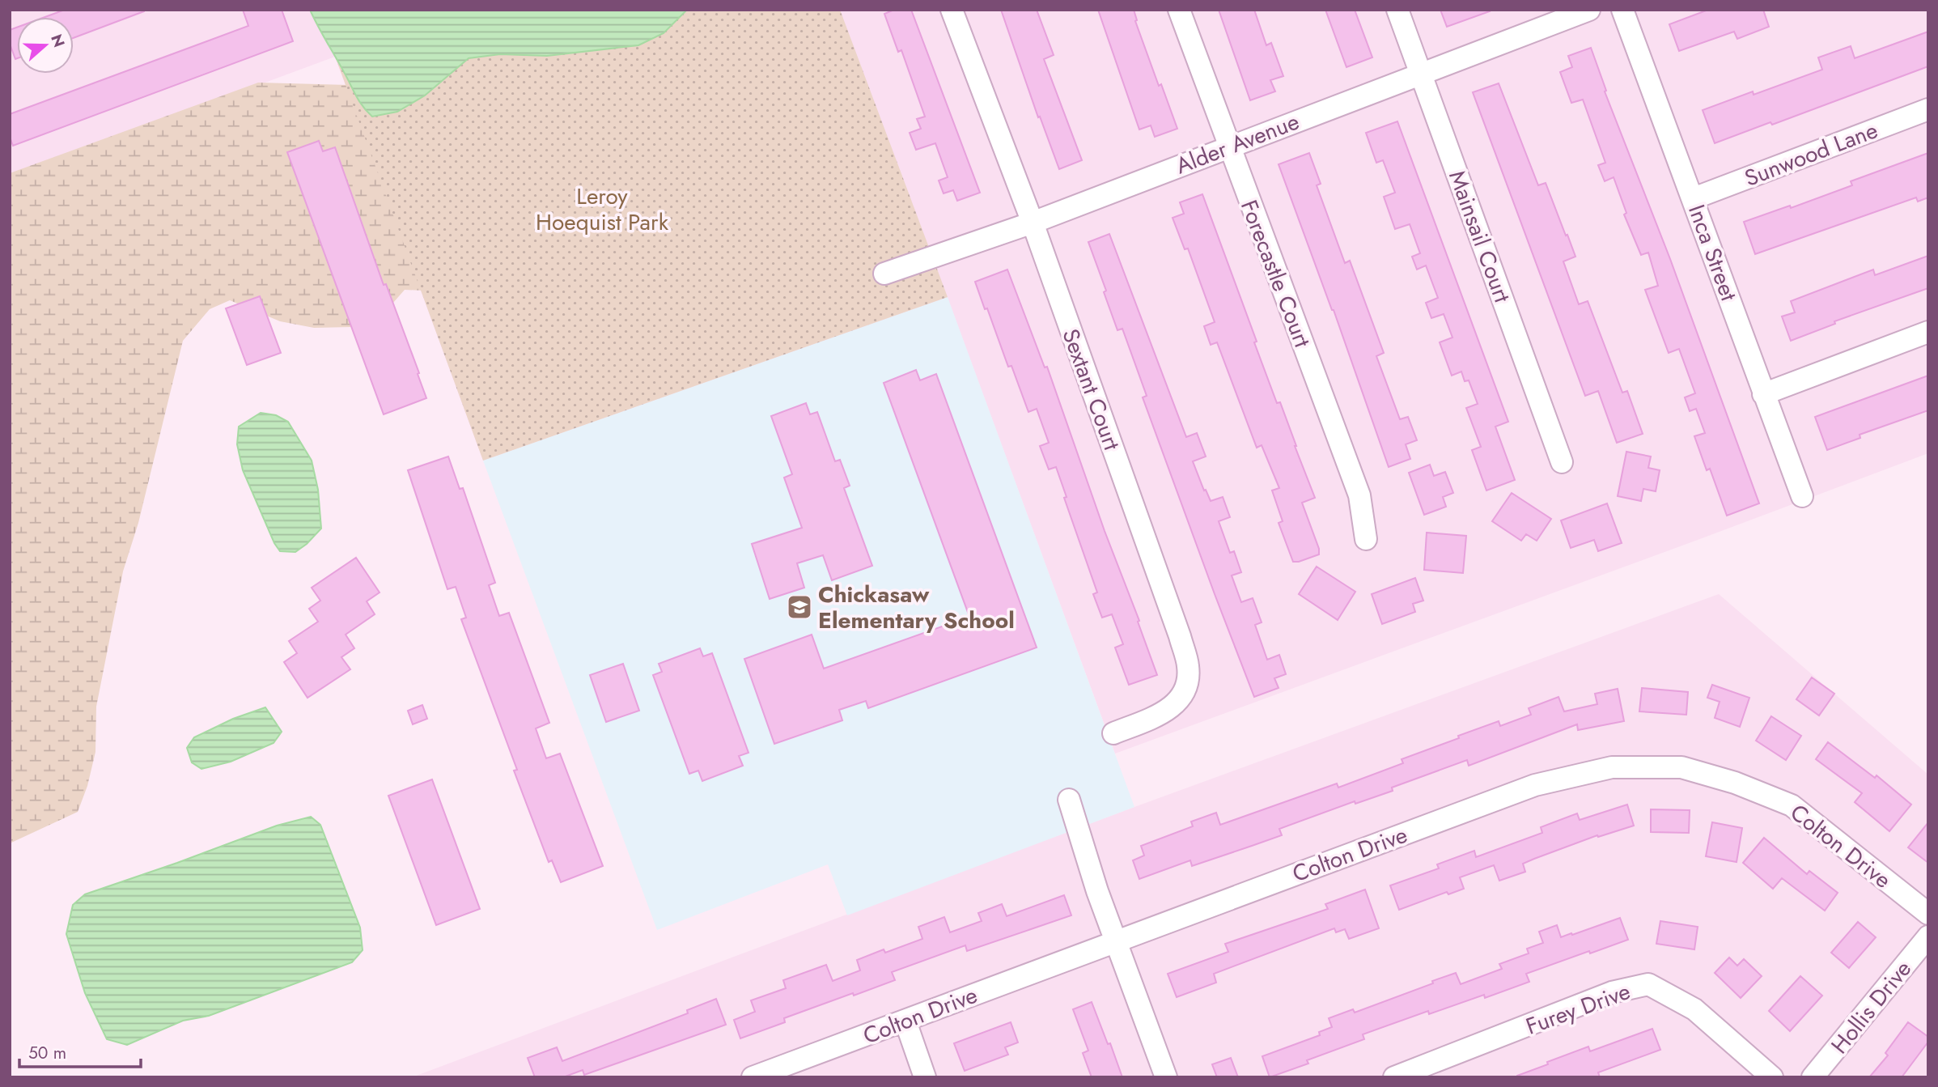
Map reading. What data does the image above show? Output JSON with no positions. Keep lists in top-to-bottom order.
{
  "streets": {
    "street": [
      "Alder Avenue",
      "Sunwood Lane",
      "Mainsail Court",
      "Inca Street",
      "Forecastle Court",
      "Sextant Court",
      "Colton Drive",
      "Hollis Drive",
      "Furey Drive"
    ]
  },
  "crossings": [
    ["Alder Avenue", "Mainsail Court"],
    ["Alder Avenue", "Forecastle Court"],
    ["Alder Avenue", "Sextant Court"],
    ["Sunwood Lane", "Inca Street"]
  ],
  "parks": ["Leroy Hoequist Park"],
  "places": {
    "school or university": ["Chickasaw Elementary School"]
  },
  "scale_bar": "50 m",
  "north": "right"
}
